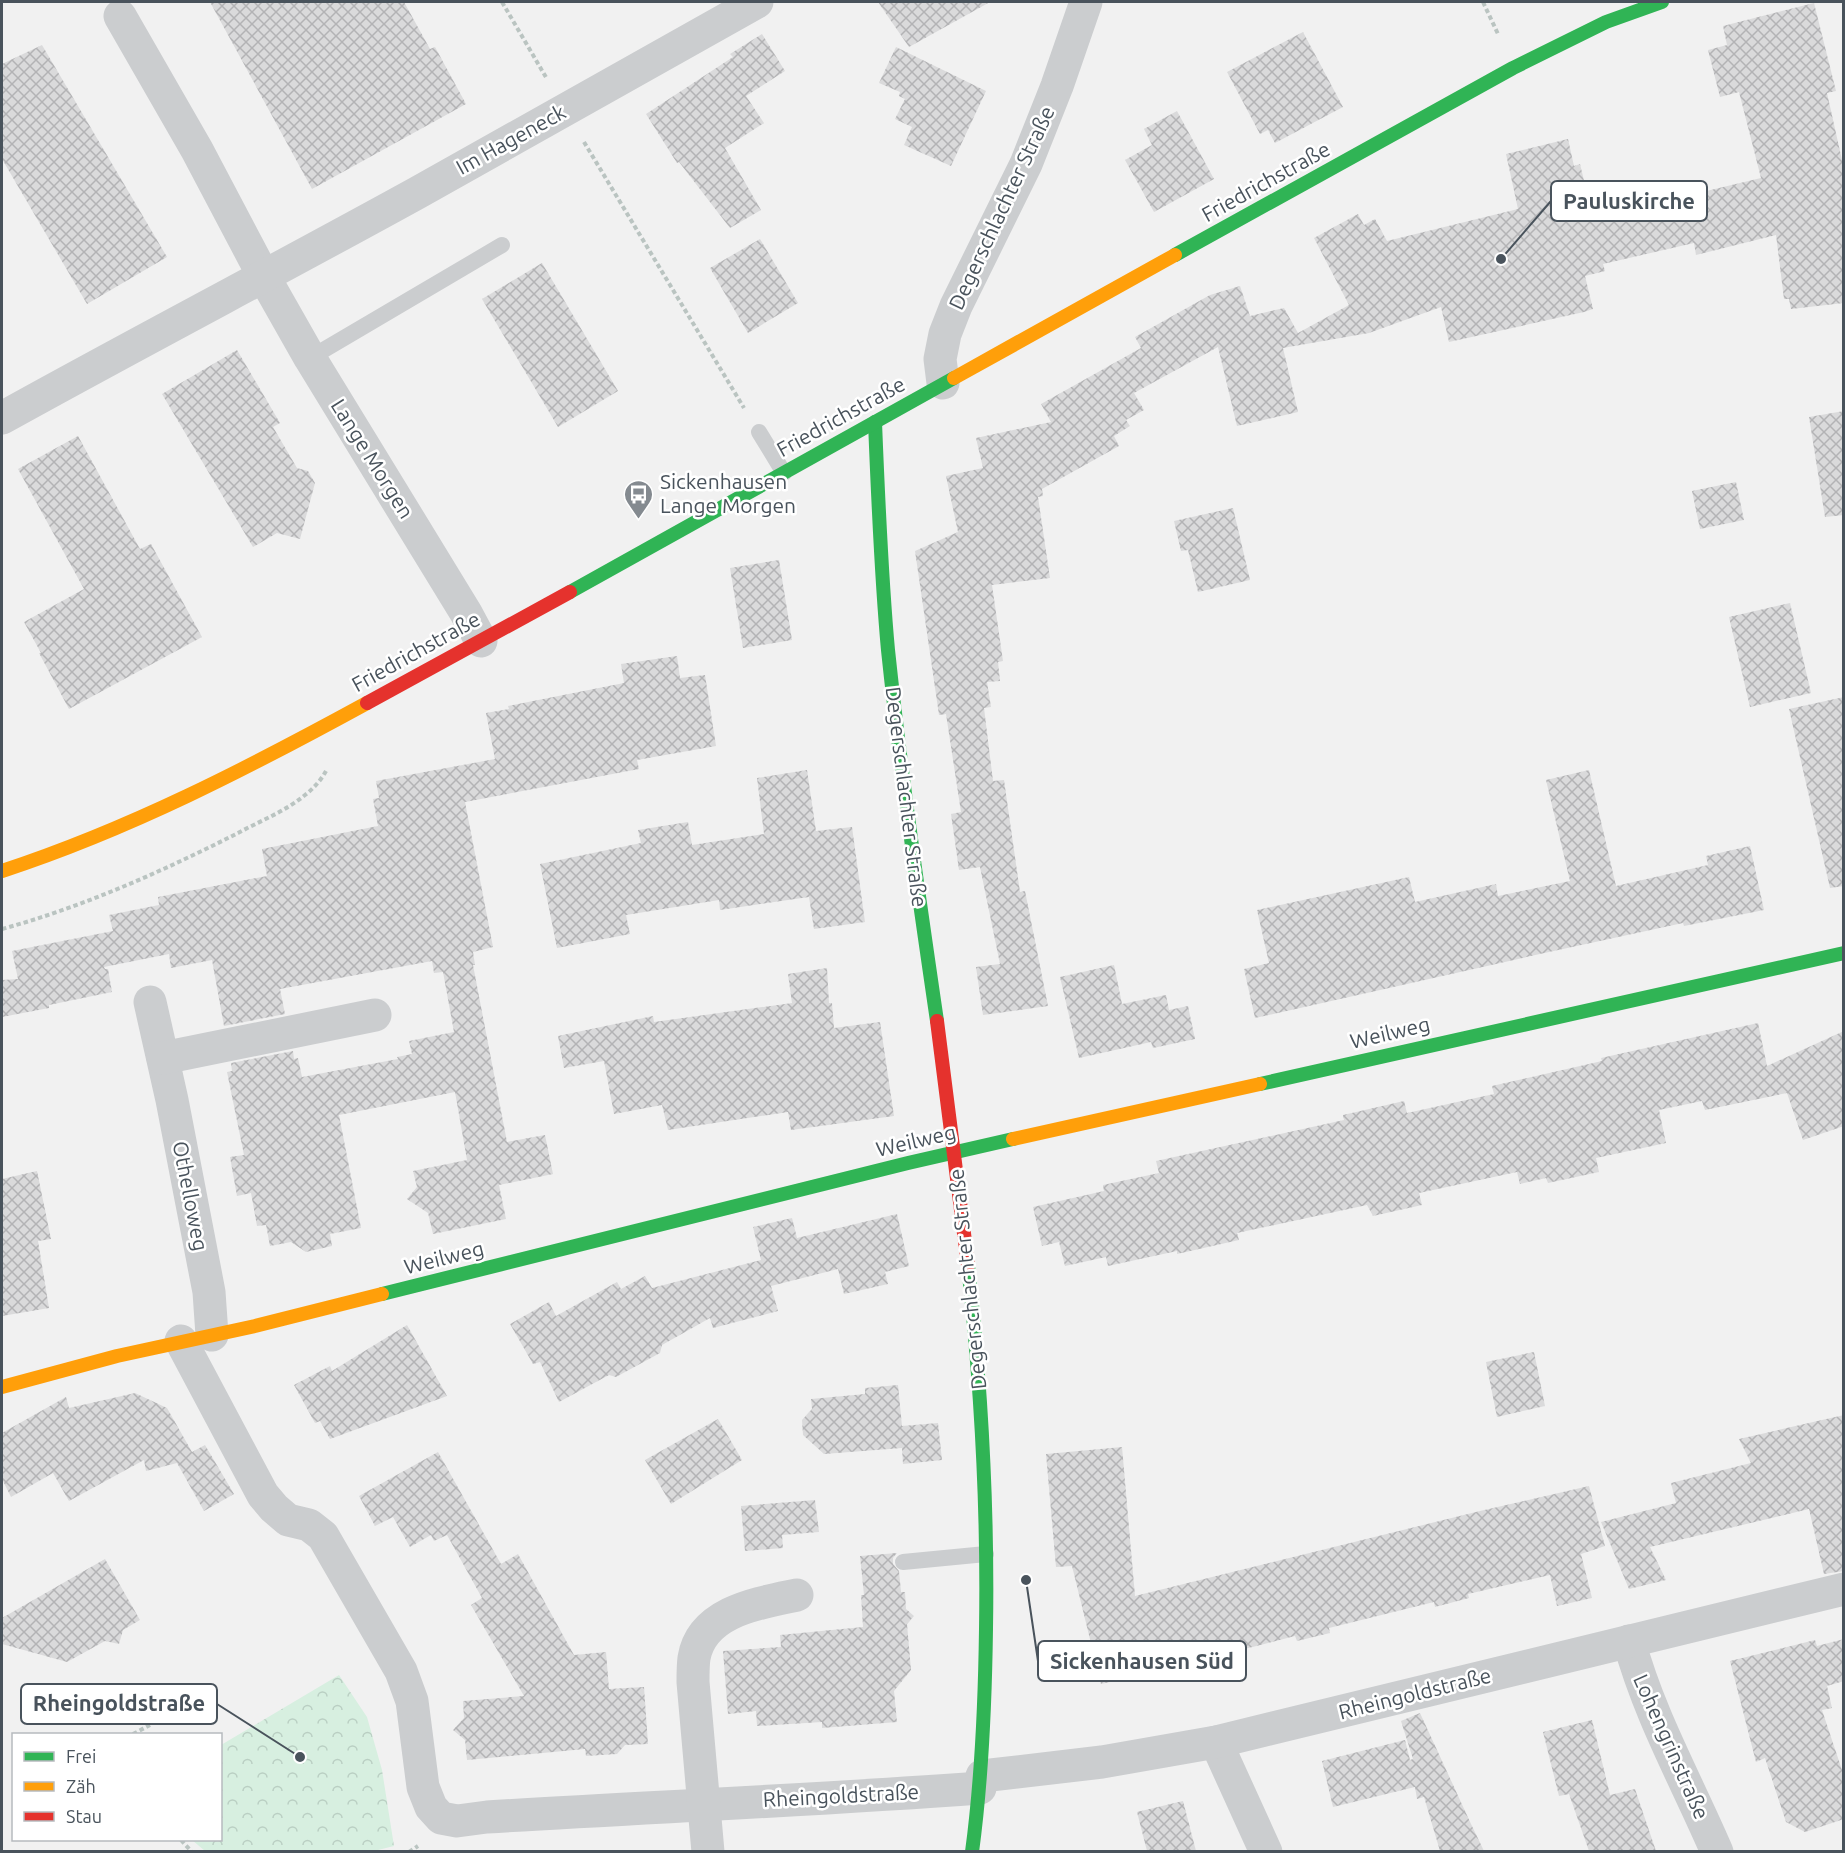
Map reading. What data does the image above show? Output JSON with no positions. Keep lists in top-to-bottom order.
{
  "streets": {
    "street": [
      "Im Hageneck",
      "Friedrichstraße",
      "Degerschlachter Straße",
      "Lange Morgen",
      "Weilweg",
      "Othelloweg",
      "Rheingoldstraße",
      "Lohengrinstraße"
    ]
  },
  "crossings": [
    ["Im Hageneck", "Lange Morgen"],
    ["Friedrichstraße", "Degerschlachter Straße"],
    ["Friedrichstraße", "Lange Morgen"],
    ["Degerschlachter Straße", "Weilweg"],
    ["Degerschlachter Straße", "Rheingoldstraße"],
    ["Weilweg", "Othelloweg"],
    ["Weilweg", "Rheingoldstraße"],
    ["Othelloweg", "Rheingoldstraße"],
    ["Rheingoldstraße", "Lohengrinstraße"]
  ],
  "places": {
    "other": ["Pauluskirche", "Sickenhausen Süd", "Rheingoldstraße"],
    "bus stop": ["Sickenhausen Lange Morgen"]
  },
  "legend": ["Frei", "Zäh", "Stau"]
}
